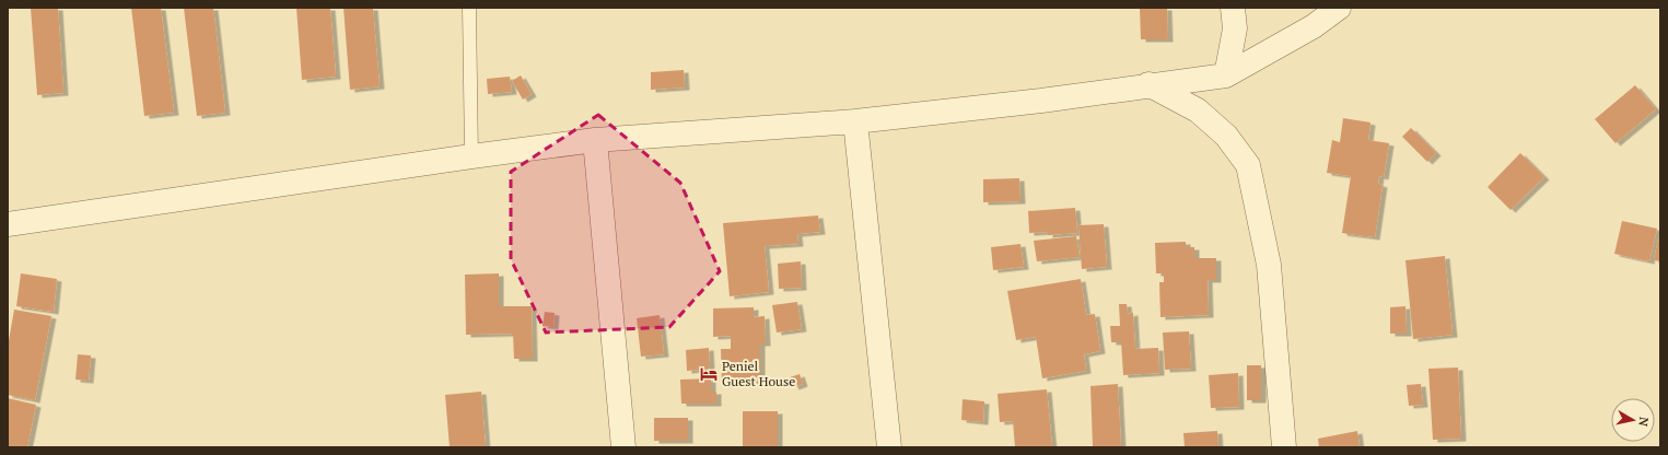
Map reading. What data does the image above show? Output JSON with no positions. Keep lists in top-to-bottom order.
{
  "places": {
    "hotel": ["Peniel Guest House"]
  },
  "north": "right"
}
